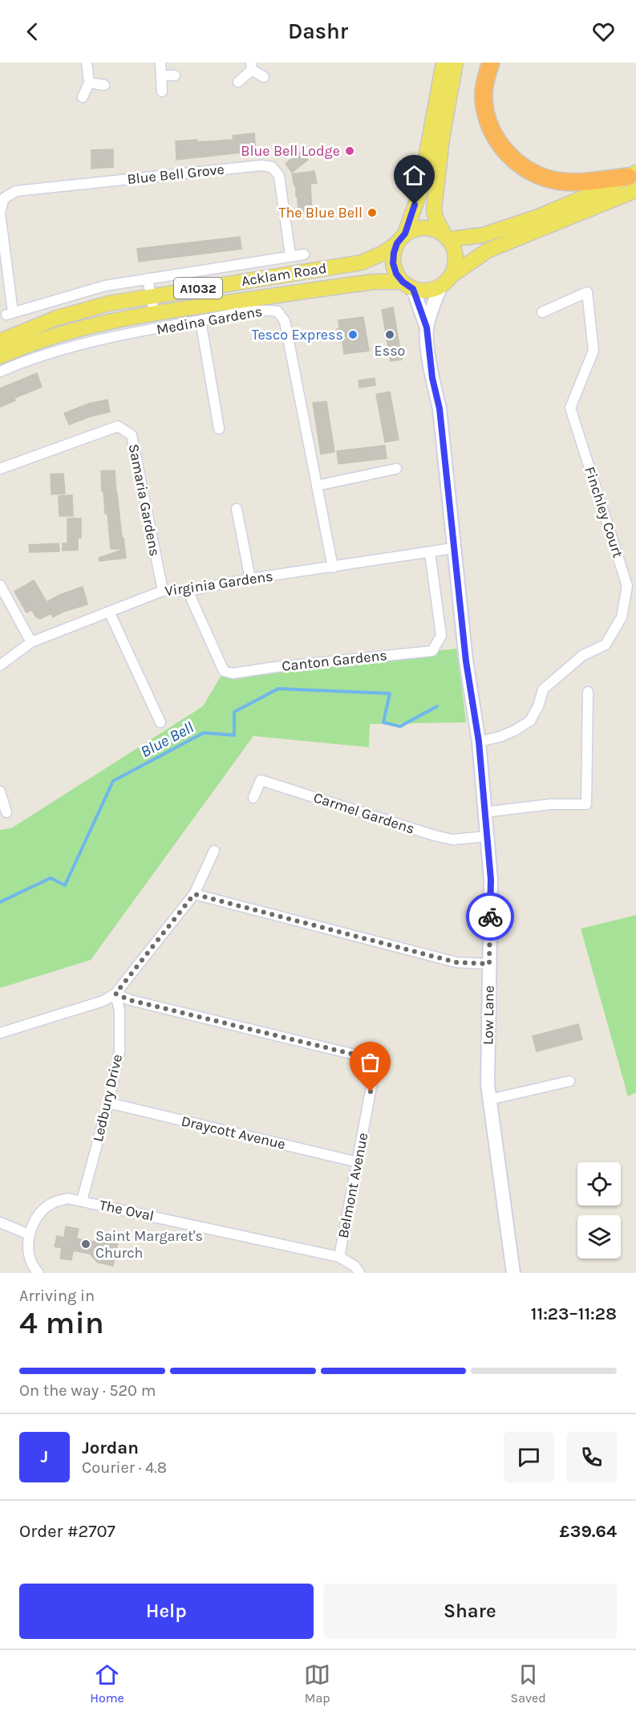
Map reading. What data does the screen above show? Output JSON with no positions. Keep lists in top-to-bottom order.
{
  "streets": {
    "main road": ["Acklam Road", "A1032", "Low Lane"],
    "street": [
      "Blue Bell Grove",
      "Medina Gardens",
      "Samaria Gardens",
      "Finchley Court",
      "Virginia Gardens",
      "Canton Gardens",
      "Carmel Gardens",
      "Ledbury Drive",
      "Draycott Avenue",
      "Belmont Avenue",
      "The Oval"
    ]
  },
  "crossings": [
    ["Acklam Road", "A1032"],
    ["Acklam Road", "Low Lane"],
    ["A1032", "Low Lane"],
    ["Medina Gardens", "Virginia Gardens"],
    ["Samaria Gardens", "Virginia Gardens"],
    ["Finchley Court", "Low Lane"],
    ["Virginia Gardens", "Canton Gardens"],
    ["Virginia Gardens", "Low Lane"],
    ["Carmel Gardens", "Low Lane"],
    ["Ledbury Drive", "Draycott Avenue"],
    ["Ledbury Drive", "Belmont Avenue"],
    ["Ledbury Drive", "The Oval"],
    ["Draycott Avenue", "Belmont Avenue"],
    ["Belmont Avenue", "The Oval"]
  ],
  "water": ["Blue Bell"],
  "places": [
    "Blue Bell Lodge",
    "The Blue Bell",
    "Tesco Express",
    "Esso",
    "Saint Margaret's Church"
  ],
  "page": {
    "header": "Dashr",
    "heading": ["4 min", "Arriving in", "11:23–11:28"],
    "panel": [
      "Jordan",
      "Courier · 4.8",
      "Order #2707",
      "£39.64"
    ],
    "bar": "On the way · 520 m",
    "round": "J",
    "buttons": ["Help", "Share"],
    "tabs": ["Home", "Map", "Saved"]
  }
}
